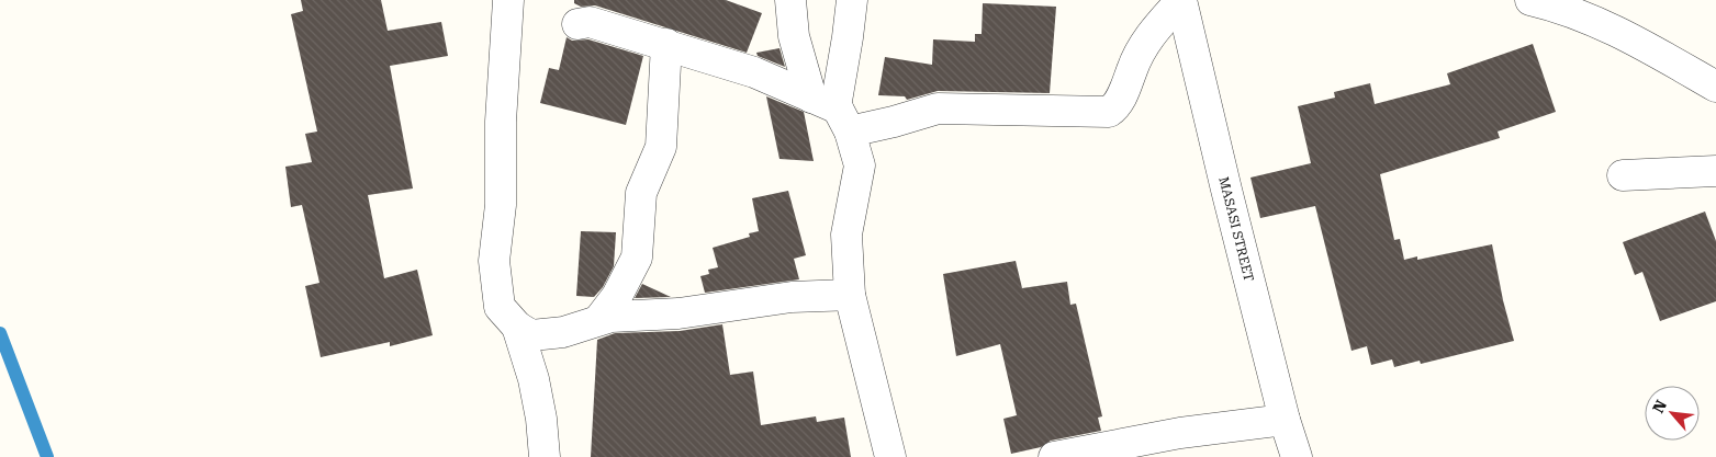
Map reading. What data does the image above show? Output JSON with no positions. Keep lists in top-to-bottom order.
{
  "streets": {
    "street": ["MASASI STREET"]
  },
  "north": "top left"
}
